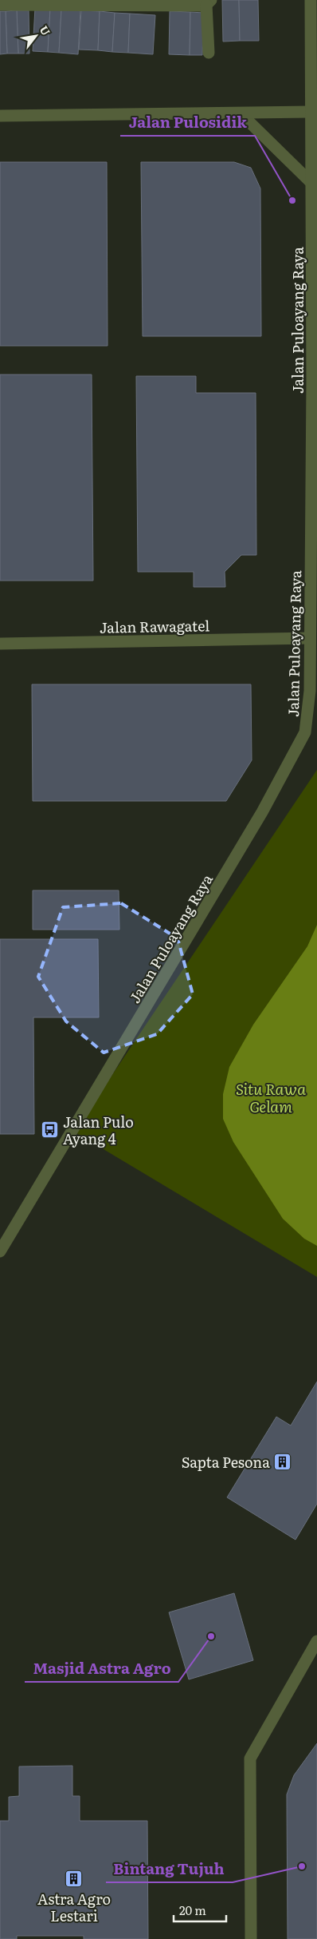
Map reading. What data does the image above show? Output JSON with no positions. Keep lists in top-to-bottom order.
{
  "streets": {
    "street": ["Jalan Puloayang Raya", "Jalan Rawagatel"]
  },
  "crossings": [
    ["Jalan Puloayang Raya", "Jalan Rawagatel"]
  ],
  "water": ["Situ Rawa Gelam"],
  "places": {
    "other": ["Jalan Pulosidik", "Masjid Astra Agro", "Bintang Tujuh"],
    "bus stop": ["Jalan Pulo Ayang 4"],
    "building": ["Sapta Pesona", "Astra Agro Lestari"]
  },
  "scale_bar": "20 m",
  "north": "top right"
}
